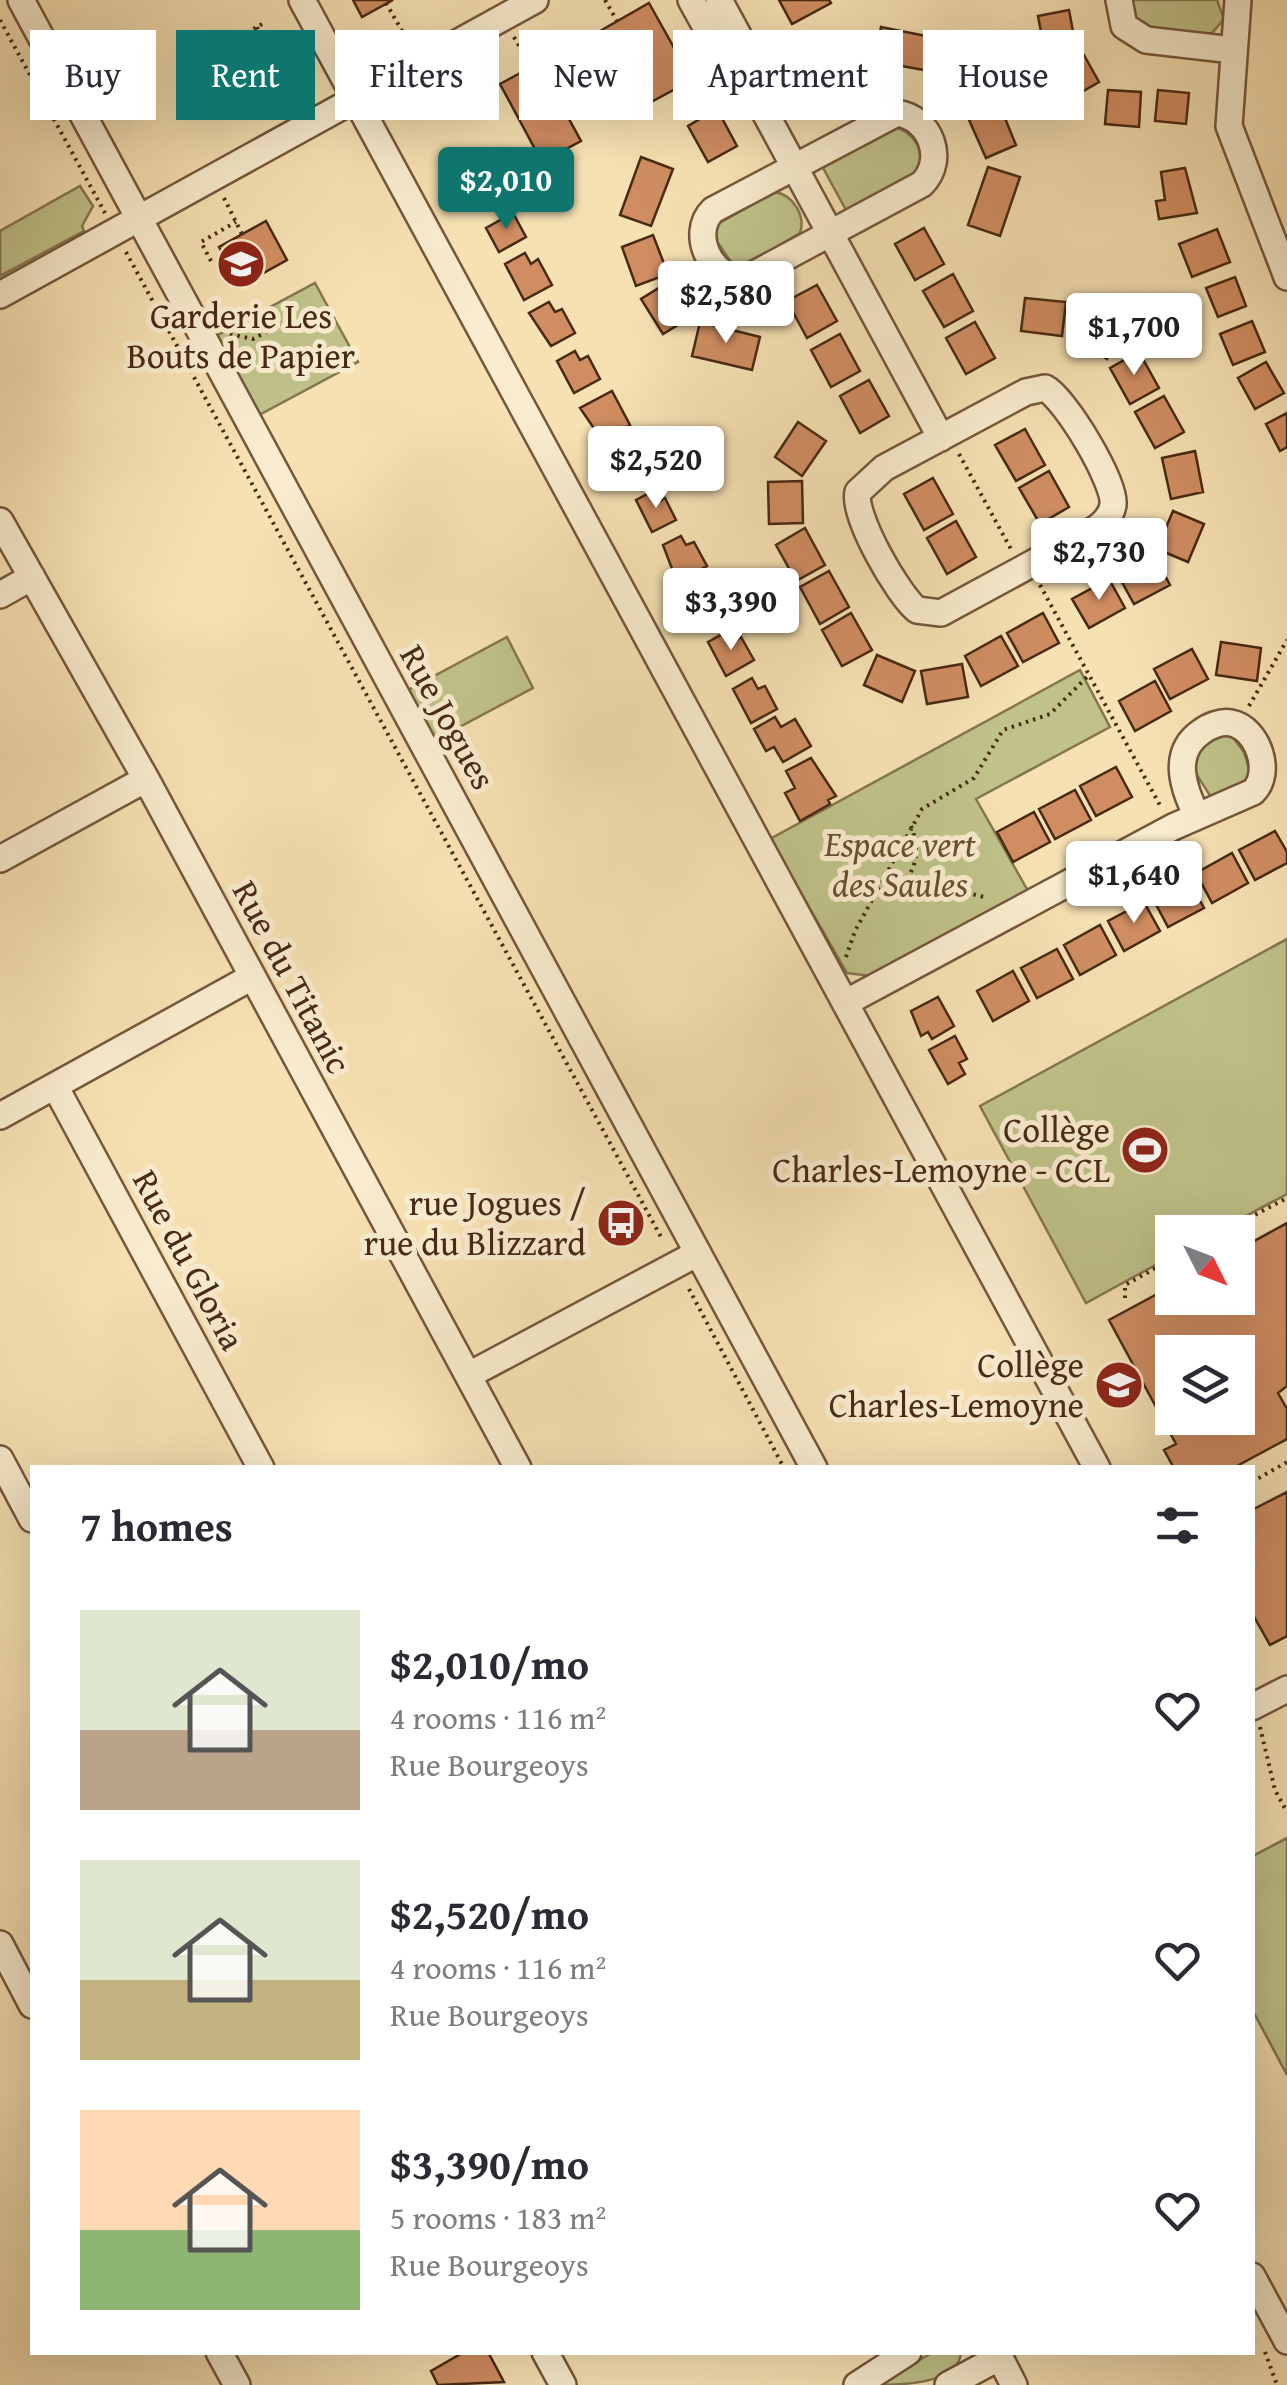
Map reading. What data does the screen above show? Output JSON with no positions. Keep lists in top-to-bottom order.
{
  "streets": {
    "street": ["Rue Jogues", "Rue du Titanic", "Rue du Gloria"]
  },
  "parks": ["Espace vert des Saules"],
  "places": {
    "school or university": ["Garderie Les Bouts de Papier", "Collège Charles-Lemoyne"],
    "sports": ["Collège Charles-Lemoyne - CCL"],
    "bus stop": ["rue Jogues / rue du Blizzard"]
  },
  "north": "bottom right",
  "page": {
    "chip": [
      "Buy",
      "Rent",
      "Filters",
      "New",
      "Apartment",
      "House"
    ],
    "price": [
      "$2,010",
      "$2,580",
      "$1,700",
      "$2,520",
      "$2,730",
      "$3,390",
      "$1,640"
    ],
    "heading": "7 homes",
    "list": [
      {
        "name": "$2,010/mo",
        "note": "4 rooms · 116 m² · Rue Bourgeoys"
      },
      {
        "name": "$2,520/mo",
        "note": "4 rooms · 116 m² · Rue Bourgeoys"
      },
      {
        "name": "$3,390/mo",
        "note": "5 rooms · 183 m² · Rue Bourgeoys"
      }
    ]
  }
}
